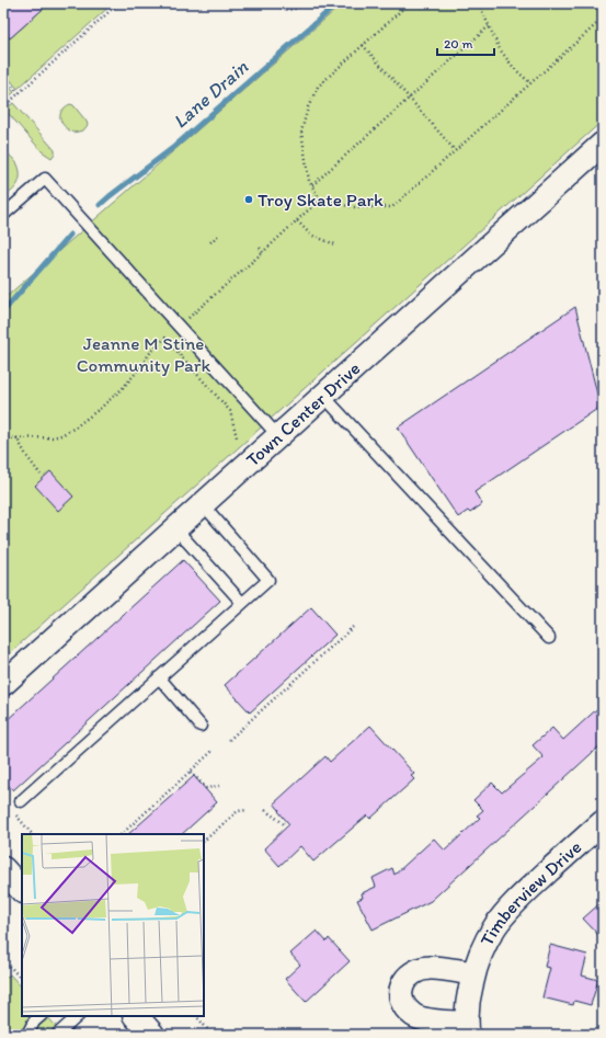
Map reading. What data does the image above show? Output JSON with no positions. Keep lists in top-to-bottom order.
{
  "streets": {
    "street": ["Town Center Drive", "Timberview Drive"]
  },
  "water": ["Lane Drain"],
  "parks": ["Jeanne M Stine Community Park"],
  "places": ["Troy Skate Park"],
  "scale_bar": "20 m"
}
